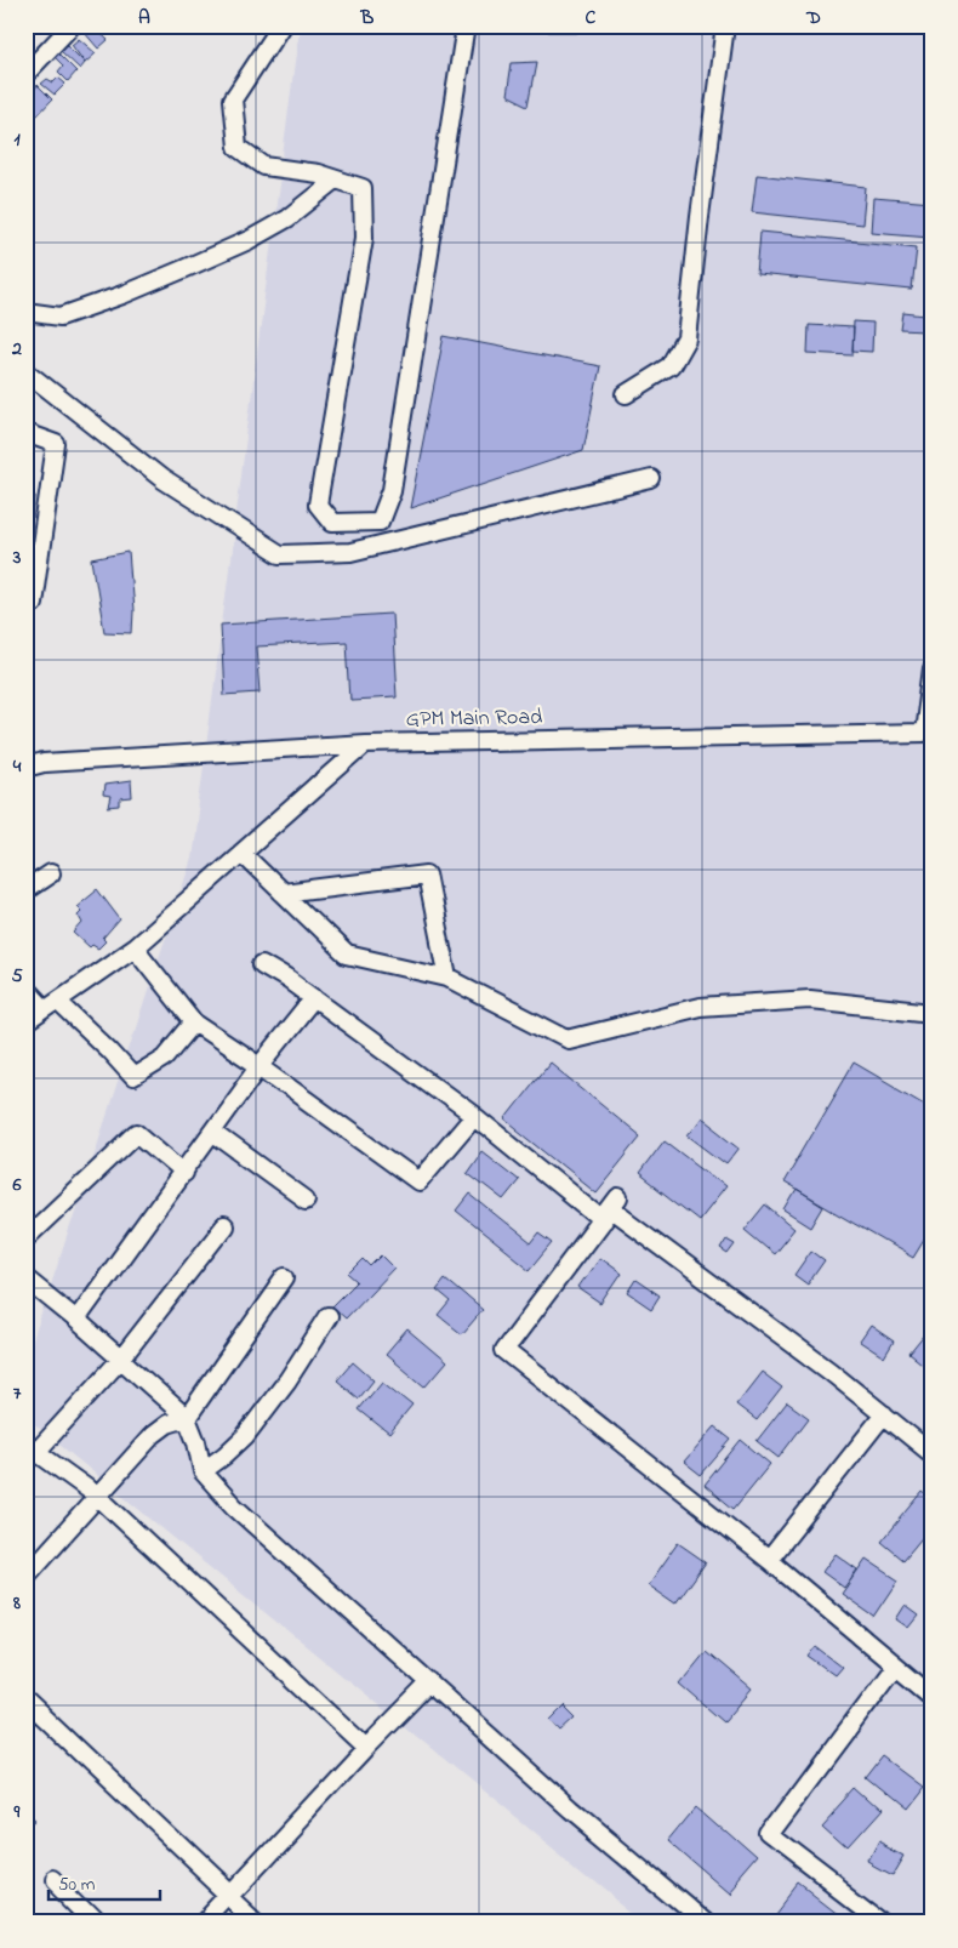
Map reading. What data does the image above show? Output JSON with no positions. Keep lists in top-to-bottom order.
{
  "streets": {
    "street": ["GPM Main Road"]
  },
  "scale_bar": "50 m",
  "grid": {
    "columns": [
      "A",
      "B",
      "C",
      "D"
    ],
    "rows": [
      "1",
      "2",
      "3",
      "4",
      "5",
      "6",
      "7",
      "8",
      "9"
    ]
  }
}
